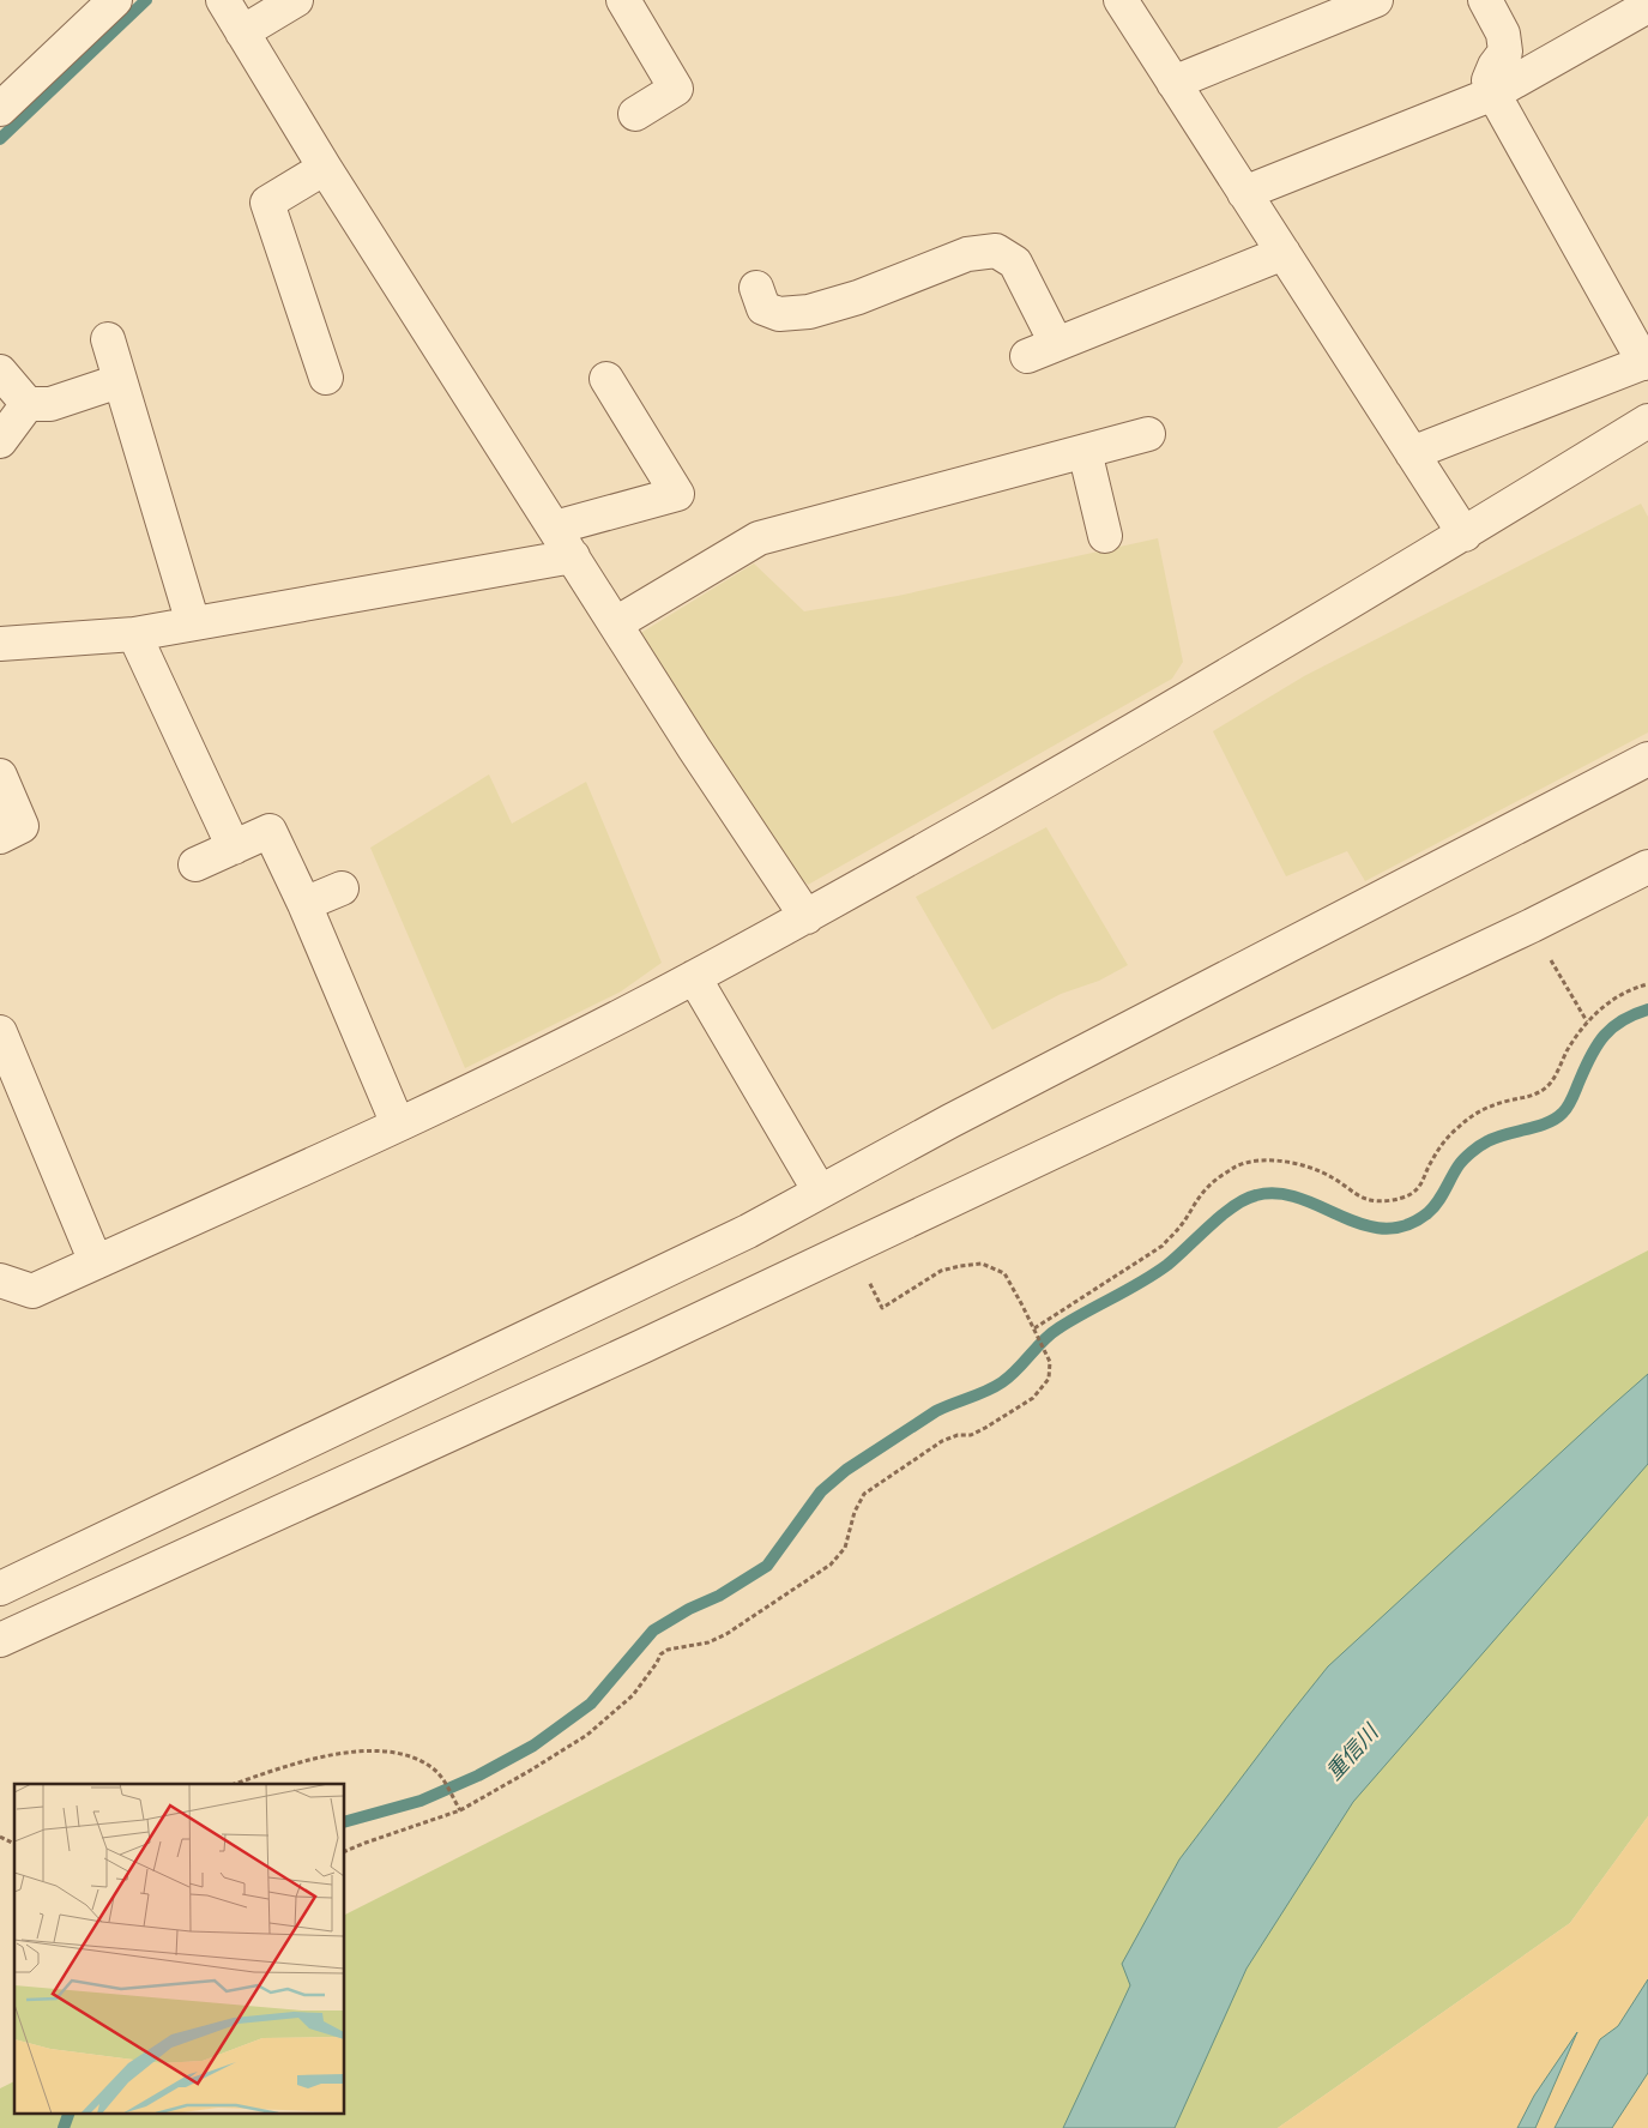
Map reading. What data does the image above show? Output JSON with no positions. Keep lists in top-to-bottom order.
{
  "water": ["重信川"]
}
